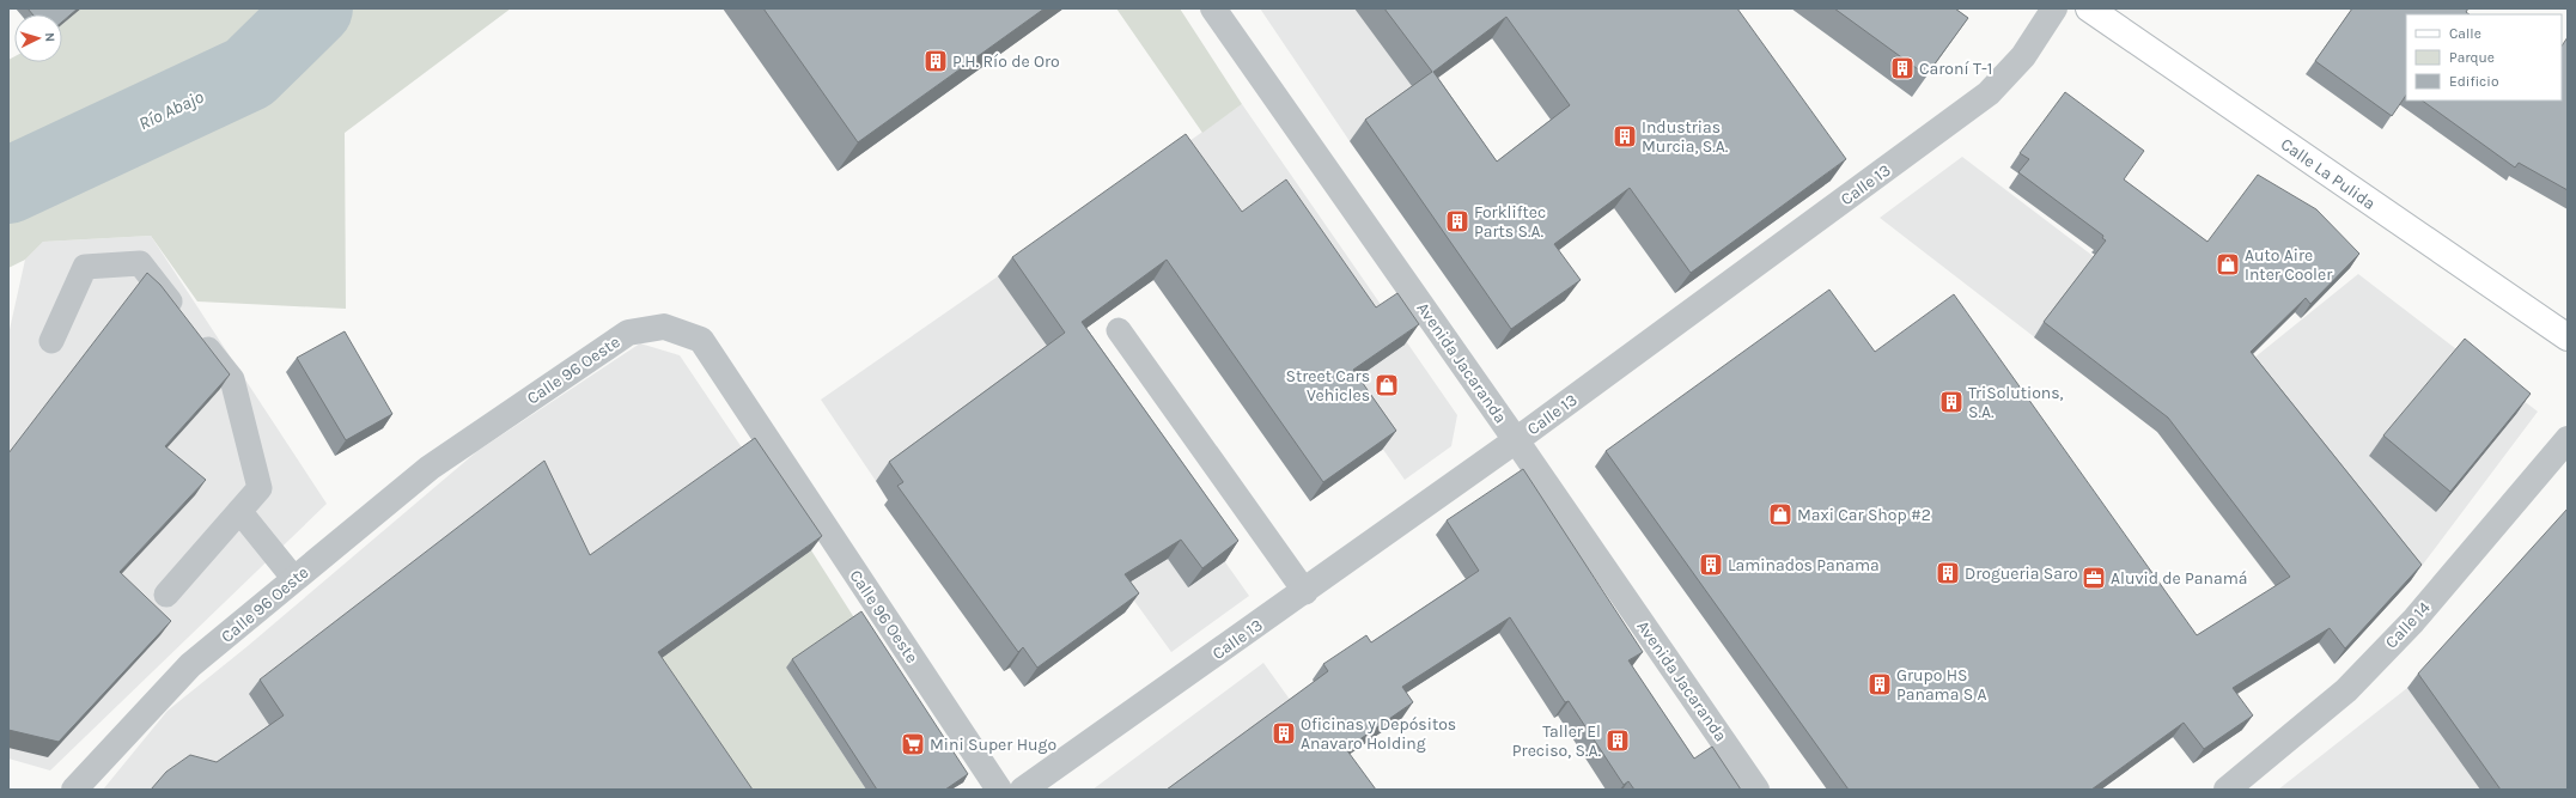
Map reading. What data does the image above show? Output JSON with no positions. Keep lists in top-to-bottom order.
{
  "streets": {
    "main road": ["Calle La Pulida"],
    "street": [
      "Calle 13",
      "Avenida Jacaranda",
      "Calle 96 Oeste",
      "Calle 14"
    ]
  },
  "crossings": [
    ["Calle 13", "Avenida Jacaranda"]
  ],
  "water": ["Río Abajo"],
  "places": {
    "building": [
      "P.H. Río de Oro",
      "Caroní T-1",
      "Industrias Murcia, S.A.",
      "Forkliftec Parts S.A.",
      "TriSolutions, S.A.",
      "Laminados Panama",
      "Drogueria Saro",
      "Grupo HS Panama S A",
      "Oficinas y Depósitos Anavaro Holding",
      "Taller El Preciso, S.A."
    ],
    "shop": ["Auto Aire Inter Cooler", "Street Cars Vehicles", "Maxi Car Shop #2"],
    "office": ["Aluvid de Panamá"],
    "supermarket": ["Mini Super Hugo"]
  },
  "legend": ["Calle", "Parque", "Edificio"],
  "north": "right"
}
